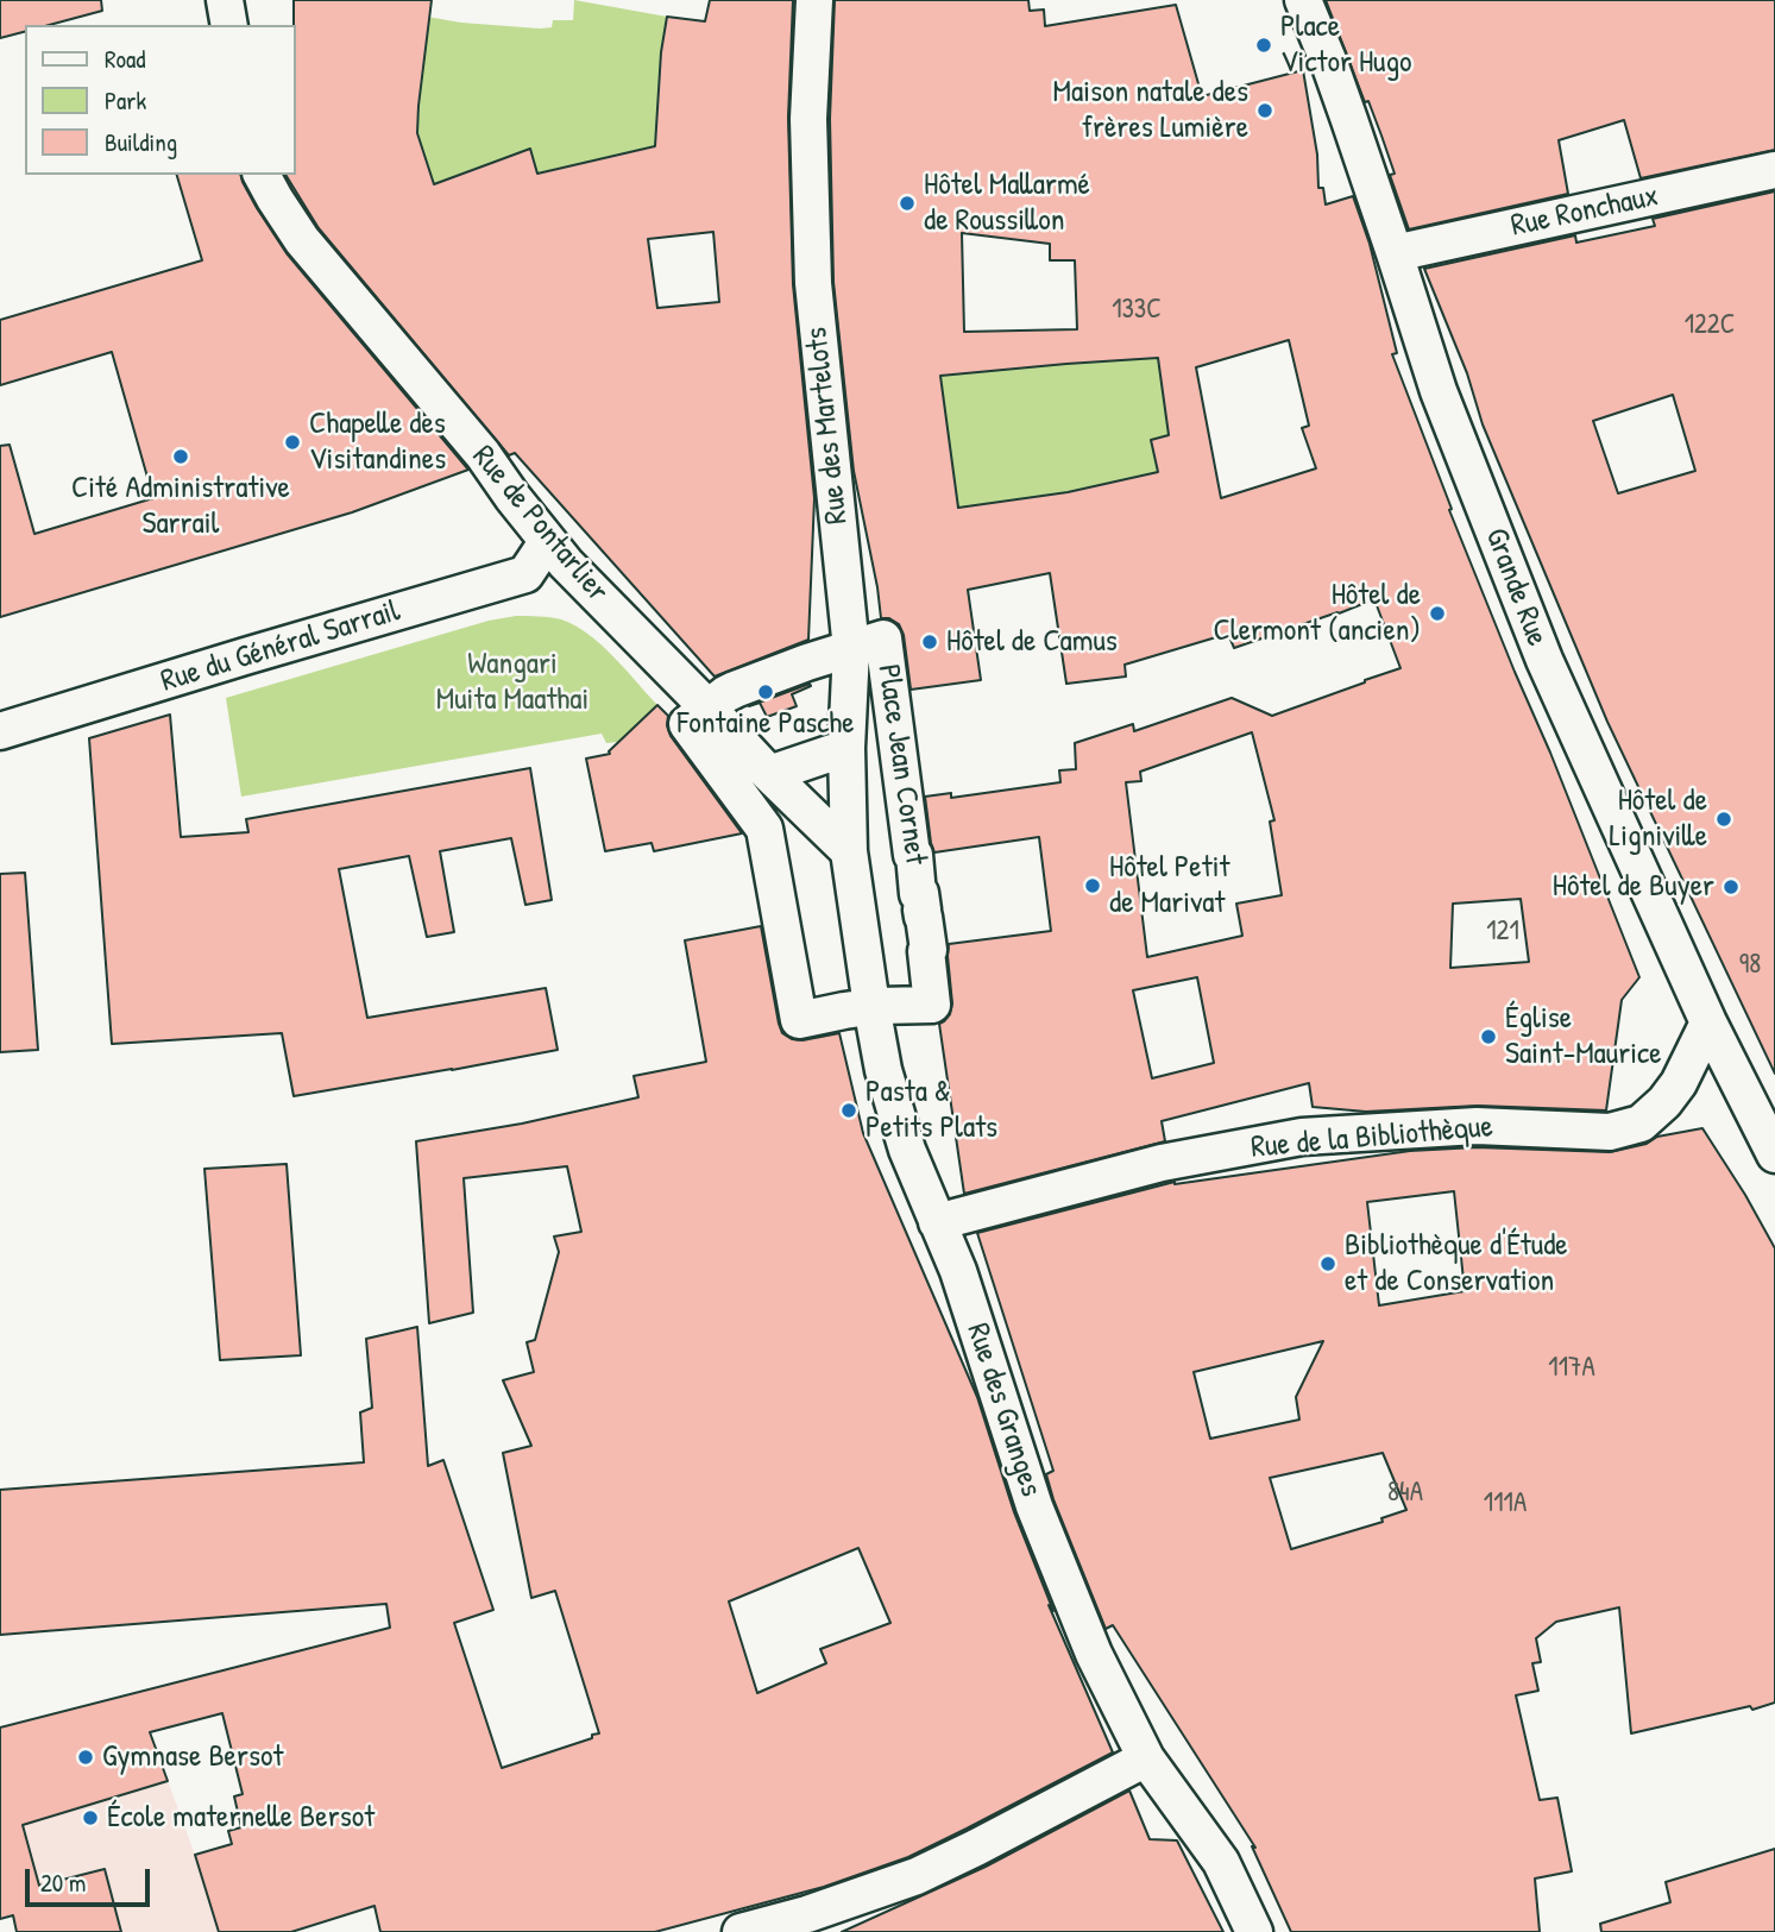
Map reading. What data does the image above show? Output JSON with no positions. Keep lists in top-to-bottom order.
{
  "streets": {
    "street": [
      "Rue Ronchaux",
      "Rue des Martelots",
      "Rue de Pontarlier",
      "Grande Rue",
      "Rue du Général Sarrail",
      "Place Jean Cornet",
      "Rue de la Bibliothèque",
      "Rue des Granges"
    ]
  },
  "crossings": [
    ["Rue Ronchaux", "Grande Rue"],
    ["Rue des Martelots", "Rue de Pontarlier"],
    ["Rue des Martelots", "Place Jean Cornet"],
    ["Rue des Martelots", "Rue des Granges"],
    ["Rue de Pontarlier", "Rue du Général Sarrail"],
    ["Rue de Pontarlier", "Place Jean Cornet"],
    ["Rue de Pontarlier", "Rue des Granges"],
    ["Grande Rue", "Rue de la Bibliothèque"],
    ["Place Jean Cornet", "Rue des Granges"],
    ["Rue de la Bibliothèque", "Rue des Granges"]
  ],
  "parks": ["Wangari Muita Maathai"],
  "places": [
    "Place Victor Hugo",
    "Maison natale des frères Lumière",
    "Hôtel Mallarmé de Roussillon",
    "Chapelle des Visitandines",
    "Cité Administrative Sarrail",
    "Hôtel de Clermont (ancien)",
    "Hôtel de Camus",
    "Fontaine Pasche",
    "Hôtel de Ligniville",
    "Hôtel Petit de Marivat",
    "Hôtel de Buyer",
    "Église Saint-Maurice",
    "Pasta & Petits Plats",
    "Bibliothèque d'Étude et de Conservation",
    "Gymnase Bersot",
    "École maternelle Bersot"
  ],
  "house_numbers": [
    "133C",
    "122C",
    "121",
    "98",
    "117A",
    "84A",
    "111A"
  ],
  "legend": ["Road", "Park", "Building"],
  "scale_bar": "20 m"
}
